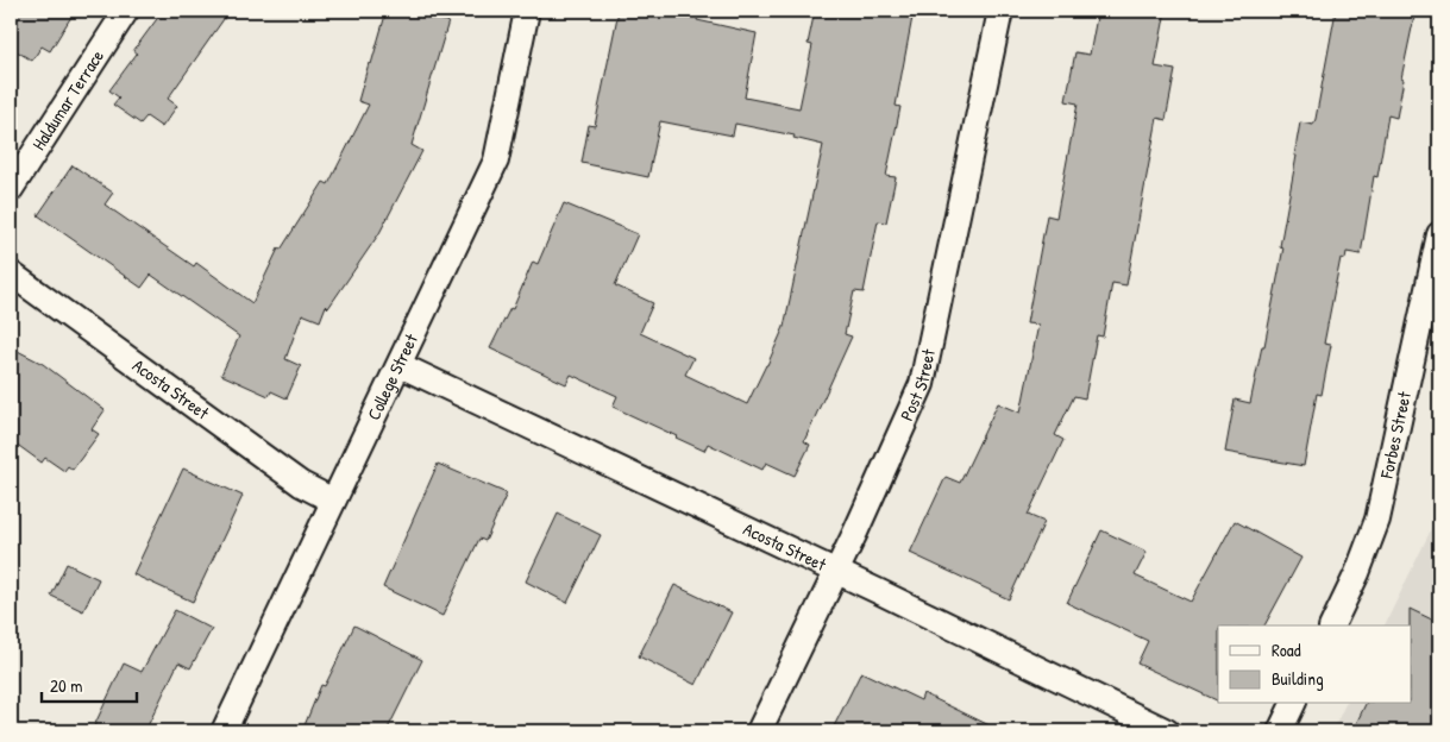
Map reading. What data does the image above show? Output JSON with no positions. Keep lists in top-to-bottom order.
{
  "streets": {
    "street": [
      "Haldumar Terrace",
      "College Street",
      "Post Street",
      "Acosta Street",
      "Forbes Street"
    ]
  },
  "crossings": [
    ["College Street", "Acosta Street"],
    ["Post Street", "Acosta Street"]
  ],
  "legend": ["Road", "Building"],
  "scale_bar": "20 m"
}
